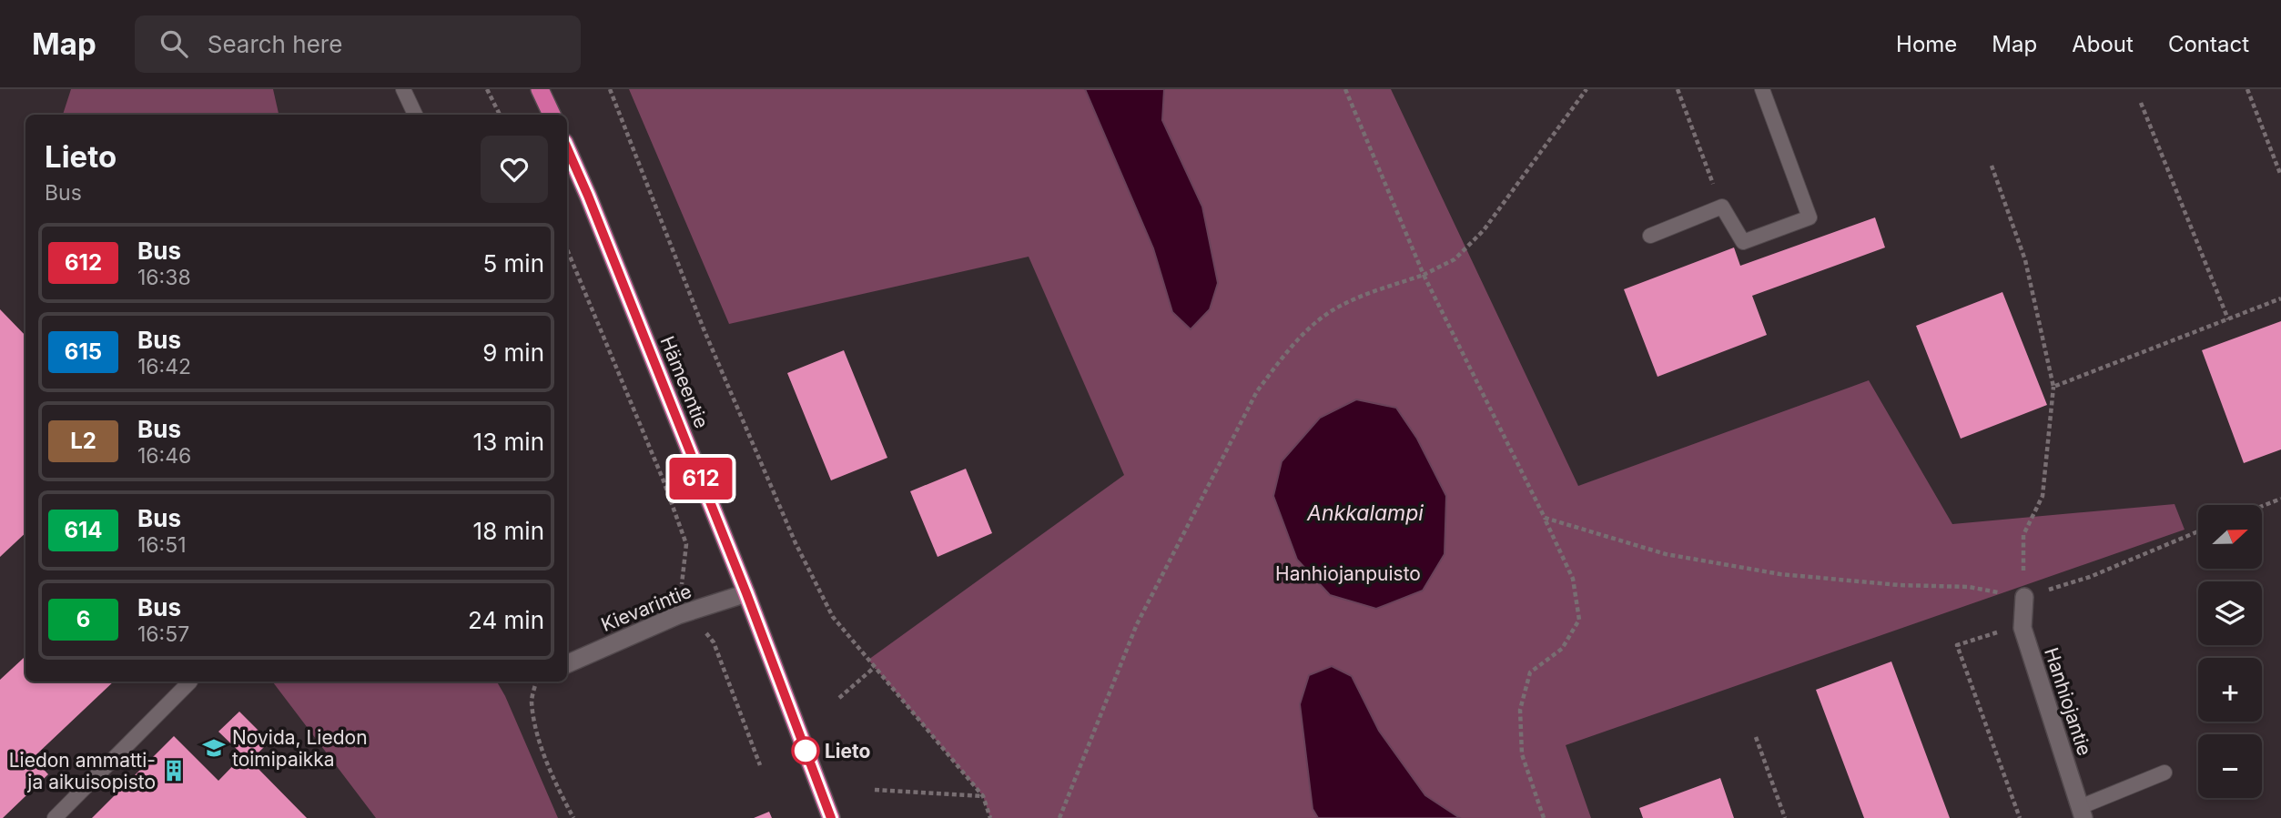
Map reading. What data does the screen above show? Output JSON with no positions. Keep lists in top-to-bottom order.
{
  "streets": {
    "highway": ["Hämeentie"],
    "street": ["Kievarintie", "Hanhiojantie"]
  },
  "crossings": [
    ["Hämeentie", "Kievarintie"]
  ],
  "water": ["Ankkalampi"],
  "parks": ["Hanhiojanpuisto"],
  "places": {
    "school or university": ["Novida, Liedon toimipaikka"],
    "other": ["Lieto"],
    "building": ["Liedon ammatti- ja aikuisopisto"]
  },
  "lines": ["bus line 612"],
  "north": "right",
  "page": {
    "header": "Map",
    "search": "Search here",
    "nav": [
      "Home",
      "Map",
      "About",
      "Contact"
    ],
    "on_map": "612",
    "heading": ["Lieto", "Bus"],
    "list": [
      {
        "mark": "612",
        "name": "Bus",
        "note": "16:38",
        "value": "5 min"
      },
      {
        "mark": "615",
        "name": "Bus",
        "note": "16:42",
        "value": "9 min"
      },
      {
        "mark": "L2",
        "name": "Bus",
        "note": "16:46",
        "value": "13 min"
      },
      {
        "mark": "614",
        "name": "Bus",
        "note": "16:51",
        "value": "18 min"
      },
      {
        "mark": "6",
        "name": "Bus",
        "note": "16:57",
        "value": "24 min"
      }
    ],
    "map_buttons": ["+", "−"]
  }
}
